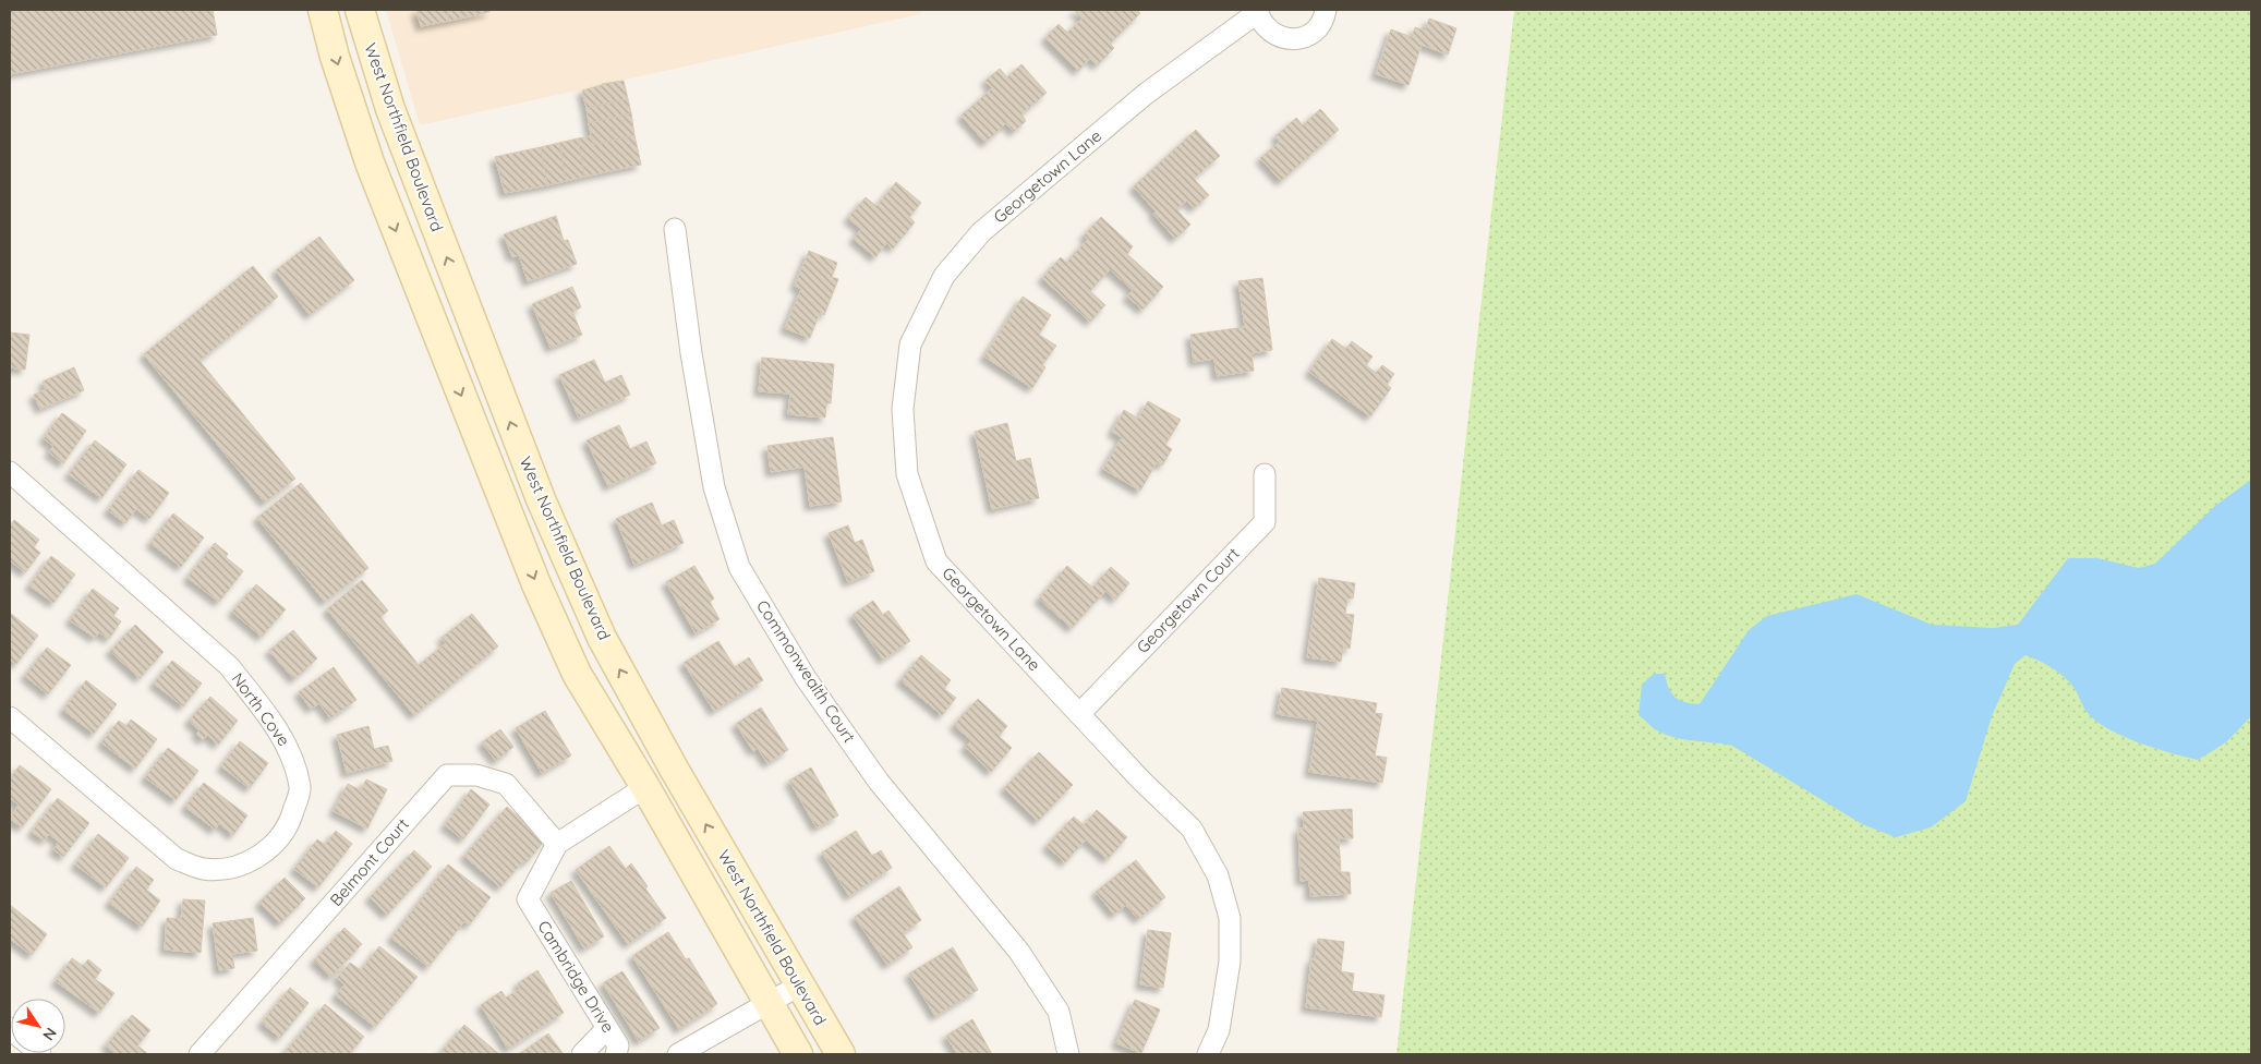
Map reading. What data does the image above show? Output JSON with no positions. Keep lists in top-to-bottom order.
{
  "streets": {
    "main road": ["West Northfield Boulevard"],
    "street": [
      "Georgetown Lane",
      "Georgetown Court",
      "Commonwealth Court",
      "North Cove",
      "Belmont Court",
      "Cambridge Drive"
    ]
  },
  "crossings": [
    ["Georgetown Lane", "Georgetown Court"],
    ["Belmont Court", "Cambridge Drive"]
  ],
  "north": "bottom right"
}
